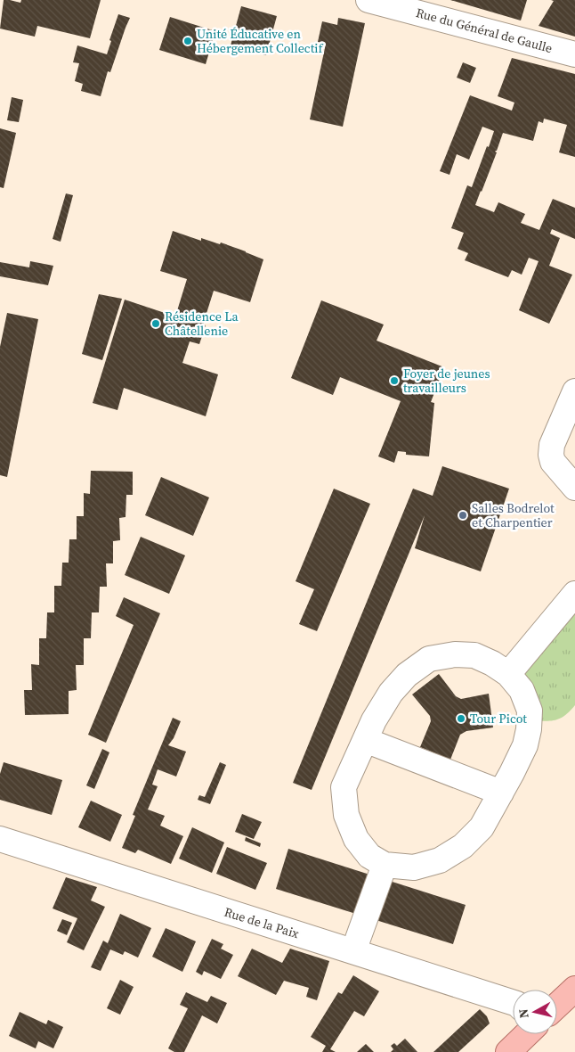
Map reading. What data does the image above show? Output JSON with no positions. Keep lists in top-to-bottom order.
{
  "streets": {
    "street": ["Rue du Général de Gaulle", "Rue de la Paix"]
  },
  "places": [
    "Unité Éducative en Hébergement Collectif",
    "Résidence La Châtellenie",
    "Foyer de jeunes travailleurs",
    "Salles Bodrelot et Charpentier",
    "Tour Picot"
  ],
  "north": "left"
}
